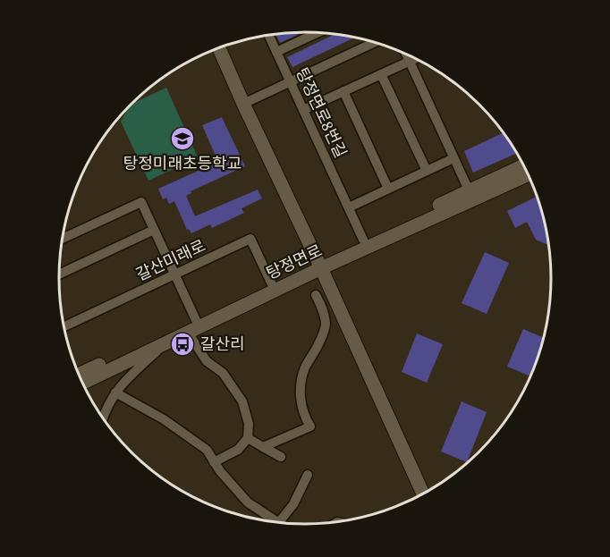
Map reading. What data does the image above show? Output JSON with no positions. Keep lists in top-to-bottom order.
{
  "streets": {
    "main road": ["탕정면로"],
    "street": ["탕정면로8번길", "갈산미래로"]
  },
  "crossings": [
    ["탕정면로8번길", "탕정면로"],
    ["갈산미래로", "탕정면로"]
  ],
  "places": {
    "school or university": ["탕정미래초등학교"],
    "bus stop": ["갈산리"]
  }
}
